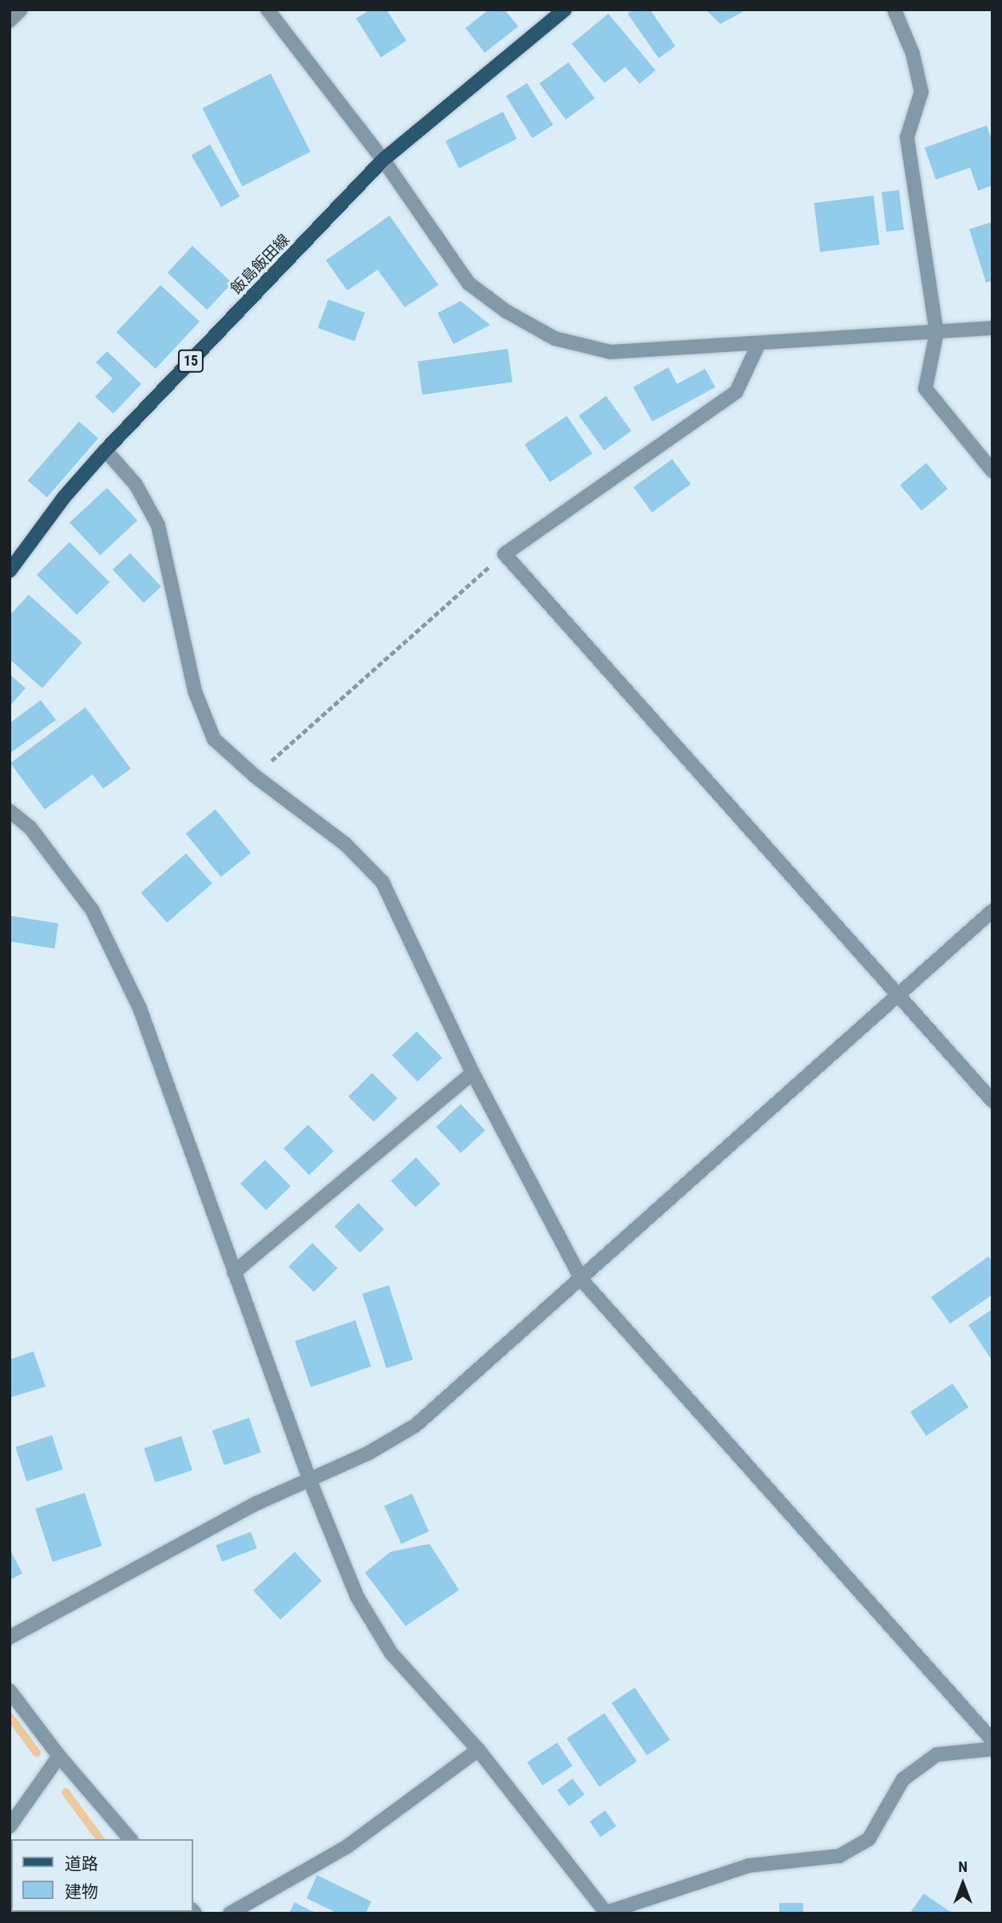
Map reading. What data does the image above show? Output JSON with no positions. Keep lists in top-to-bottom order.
{
  "streets": {
    "main road": ["飯島飯田線", "15"]
  },
  "legend": ["道路", "建物"],
  "north": "top"
}
